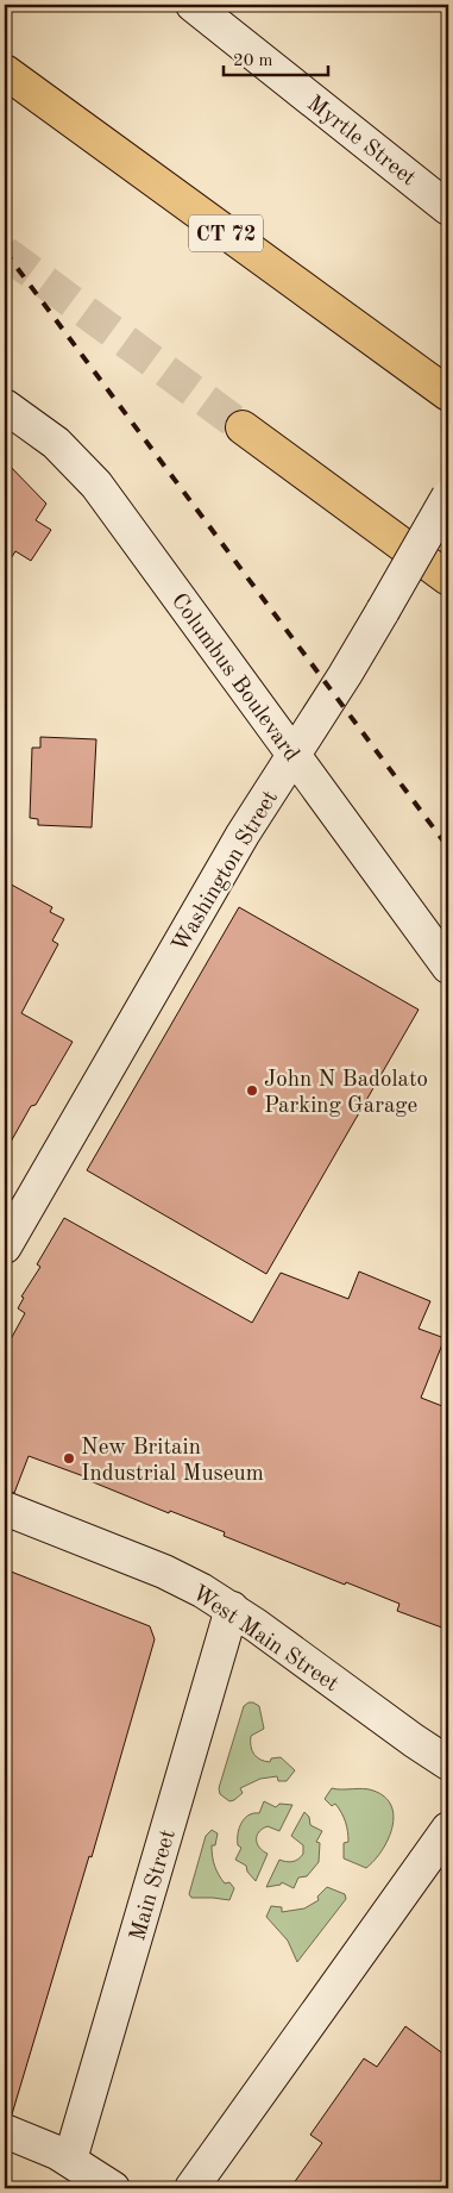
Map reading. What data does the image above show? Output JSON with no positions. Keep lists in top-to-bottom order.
{
  "streets": {
    "highway": ["CT 72"],
    "main road": [
      "Myrtle Street",
      "Columbus Boulevard",
      "Washington Street",
      "West Main Street",
      "Main Street"
    ]
  },
  "crossings": [
    ["Columbus Boulevard", "Washington Street"],
    ["West Main Street", "Main Street"]
  ],
  "places": ["John N Badolato Parking Garage", "New Britain Industrial Museum"],
  "scale_bar": "20 m"
}
